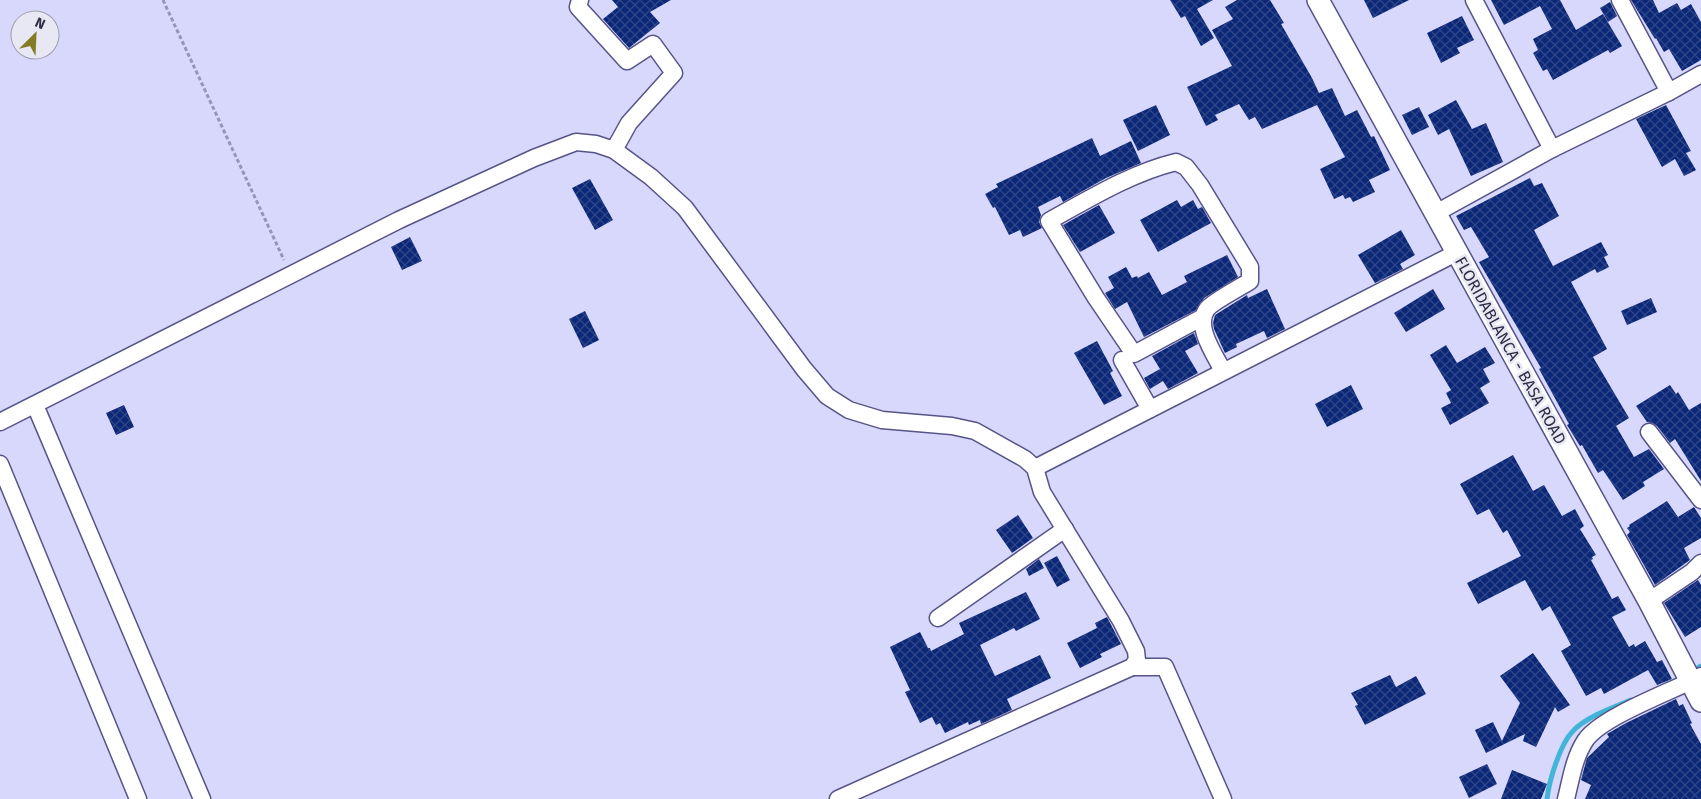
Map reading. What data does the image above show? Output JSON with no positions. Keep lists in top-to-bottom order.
{
  "streets": {
    "main road": ["FLORIDABLANCA - BASA ROAD"]
  },
  "north": "top right"
}
